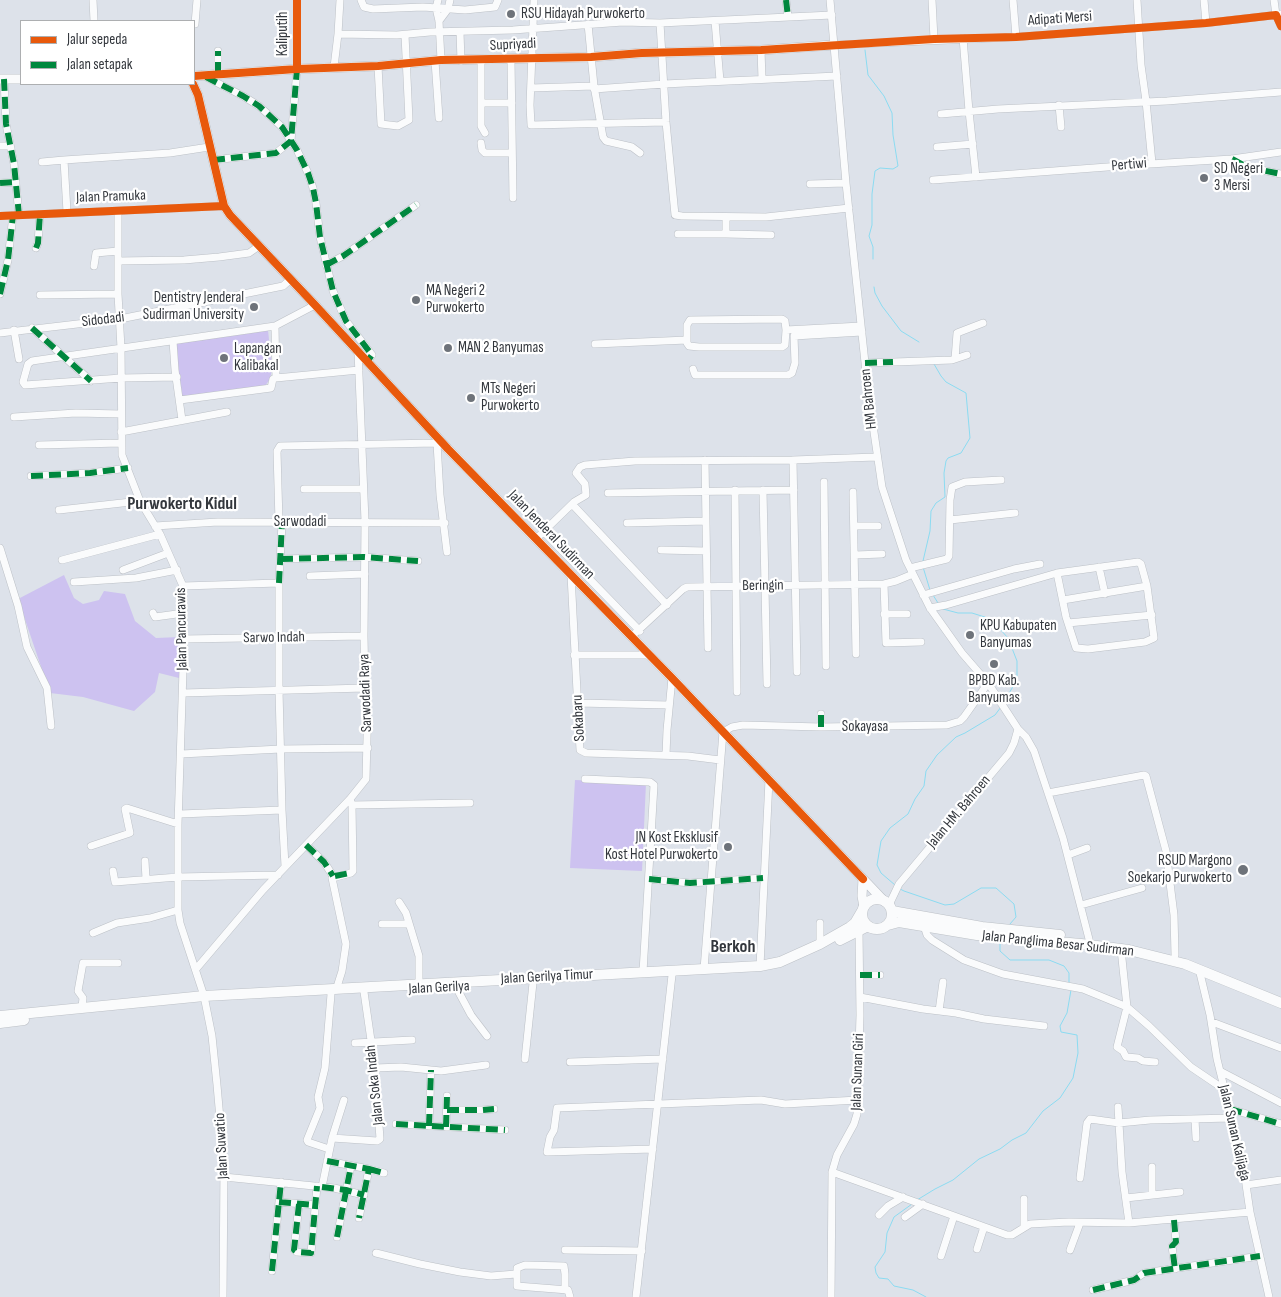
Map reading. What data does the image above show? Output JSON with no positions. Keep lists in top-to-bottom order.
{
  "streets": {
    "highway": ["Jalan Panglima Besar Sudirman", "Jalan Gerilya Timur", "Jalan Gerilya"],
    "main road": ["Supriyadi", "Jalan Jenderal Sudirman"],
    "street": [
      "Adipati Mersi",
      "Kaliputih",
      "Pertiwi",
      "Jalan Pramuka",
      "Sidodadi",
      "HM Bahroen",
      "Sarwodadi",
      "Beringin",
      "Jalan Pancurawis",
      "Sarwo Indah",
      "Sarwodadi Raya",
      "Sokabaru",
      "Sokayasa",
      "Jalan HM. Bahroen",
      "Jalan Sunan Giri",
      "Jalan Soka Indah",
      "Jalan Sunan Kalijaga",
      "Jalan Suwatio"
    ]
  },
  "crossings": [
    ["Adipati Mersi", "Supriyadi"],
    ["Adipati Mersi", "HM Bahroen"],
    ["Kaliputih", "Supriyadi"],
    ["Supriyadi", "HM Bahroen"],
    ["Jalan Pramuka", "Jalan Jenderal Sudirman"],
    ["Jalan Pramuka", "Jalan Pancurawis"],
    ["Sidodadi", "Jalan Jenderal Sudirman"],
    ["Sidodadi", "Jalan Pancurawis"],
    ["HM Bahroen", "Beringin"],
    ["HM Bahroen", "Sokayasa"],
    ["HM Bahroen", "Jalan HM. Bahroen"],
    ["Sarwodadi", "Jalan Pancurawis"],
    ["Sarwodadi", "Sarwodadi Raya"],
    ["Jalan Jenderal Sudirman", "Beringin"],
    ["Jalan Jenderal Sudirman", "Sarwodadi Raya"],
    ["Jalan Jenderal Sudirman", "Sokabaru"],
    ["Jalan Jenderal Sudirman", "Sokayasa"],
    ["Jalan Jenderal Sudirman", "Jalan HM. Bahroen"],
    ["Jalan Jenderal Sudirman", "Jalan Panglima Besar Sudirman"],
    ["Jalan Jenderal Sudirman", "Jalan Gerilya Timur"],
    ["Jalan Jenderal Sudirman", "Jalan Gerilya"],
    ["Jalan Jenderal Sudirman", "Jalan Sunan Giri"],
    ["Jalan Pancurawis", "Sarwo Indah"],
    ["Jalan Pancurawis", "Sarwodadi Raya"],
    ["Jalan Pancurawis", "Jalan Gerilya"],
    ["Jalan Pancurawis", "Jalan Suwatio"],
    ["Sarwo Indah", "Sarwodadi Raya"],
    ["Jalan HM. Bahroen", "Jalan Panglima Besar Sudirman"],
    ["Jalan HM. Bahroen", "Jalan Gerilya Timur"],
    ["Jalan HM. Bahroen", "Jalan Gerilya"],
    ["Jalan HM. Bahroen", "Jalan Sunan Giri"],
    ["Jalan Panglima Besar Sudirman", "Jalan Gerilya Timur"],
    ["Jalan Panglima Besar Sudirman", "Jalan Gerilya"],
    ["Jalan Panglima Besar Sudirman", "Jalan Sunan Giri"],
    ["Jalan Panglima Besar Sudirman", "Jalan Sunan Kalijaga"],
    ["Jalan Gerilya Timur", "Jalan Gerilya"],
    ["Jalan Gerilya Timur", "Jalan Sunan Giri"],
    ["Jalan Gerilya", "Jalan Sunan Giri"],
    ["Jalan Gerilya", "Jalan Soka Indah"],
    ["Jalan Gerilya", "Jalan Suwatio"]
  ],
  "districts": ["Purwokerto Kidul", "Berkoh"],
  "places": [
    "RSU Hidayah Purwokerto",
    "SD Negeri 3 Mersi",
    "MA Negeri 2 Purwokerto",
    "Dentistry Jenderal Sudirman University",
    "MAN 2 Banyumas",
    "Lapangan Kalibakal",
    "MTs Negeri Purwokerto",
    "KPU Kabupaten Banyumas",
    "BPBD Kab. Banyumas",
    "JN Kost Eksklusif Kost Hotel Purwokerto",
    "RSUD Margono Soekarjo Purwokerto"
  ],
  "legend": ["Jalur sepeda", "Jalan setapak"]
}
